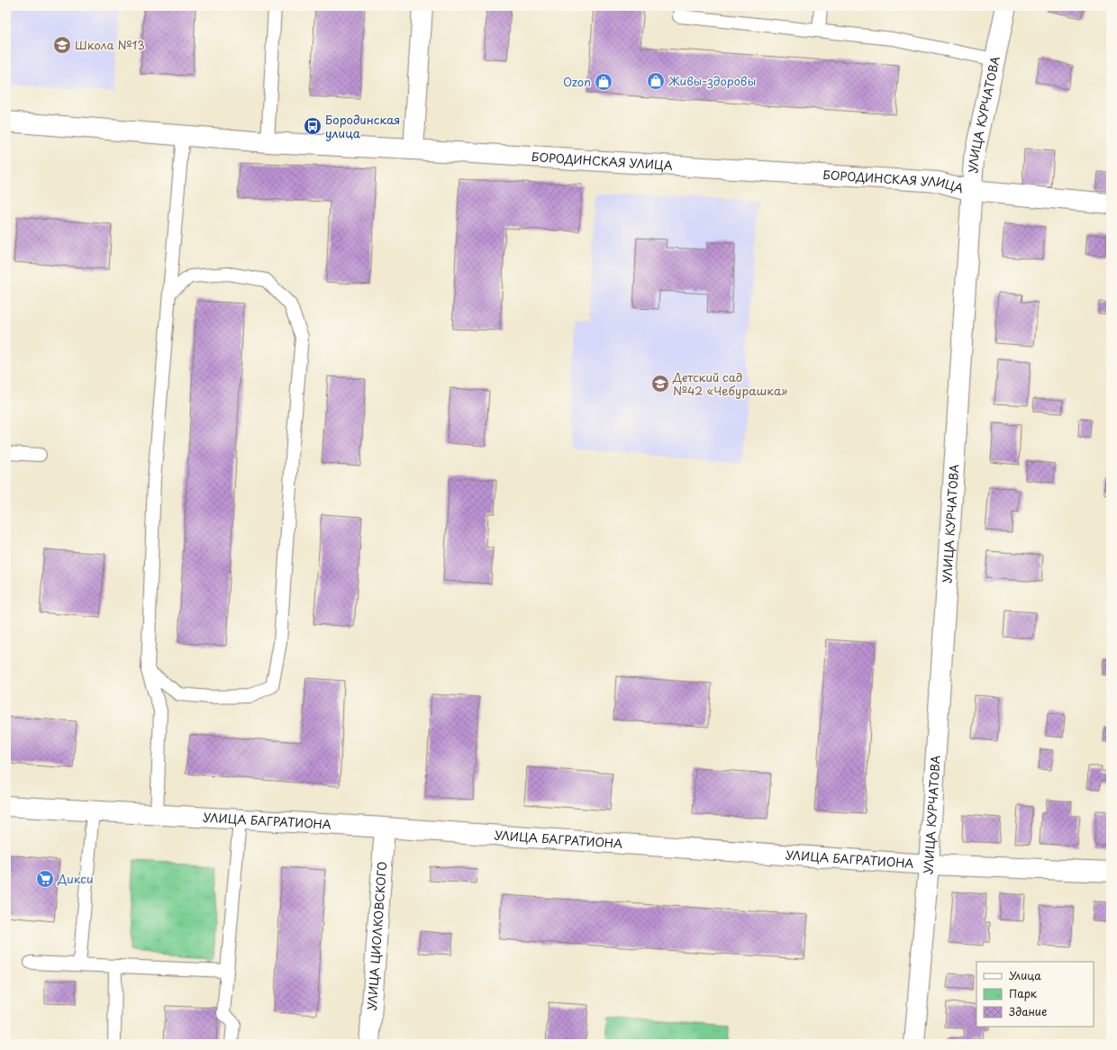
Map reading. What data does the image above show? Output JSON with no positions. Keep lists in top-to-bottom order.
{
  "streets": {
    "street": [
      "УЛИЦА КУРЧАТОВА",
      "БОРОДИНСКАЯ УЛИЦА",
      "УЛИЦА БАГРАТИОНА",
      "УЛИЦА ЦИОЛКОВСКОГО"
    ]
  },
  "crossings": [
    ["УЛИЦА КУРЧАТОВА", "БОРОДИНСКАЯ УЛИЦА"],
    ["УЛИЦА КУРЧАТОВА", "УЛИЦА БАГРАТИОНА"],
    ["УЛИЦА БАГРАТИОНА", "УЛИЦА ЦИОЛКОВСКОГО"]
  ],
  "places": {
    "school or university": ["Школа №13", "Детский сад №42 «Чебурашка»"],
    "shop": ["Живы-здоровы", "Ozon"],
    "bus stop": ["Бородинская улица"],
    "supermarket": ["Дикси"]
  },
  "legend": ["Улица", "Парк", "Здание"]
}
